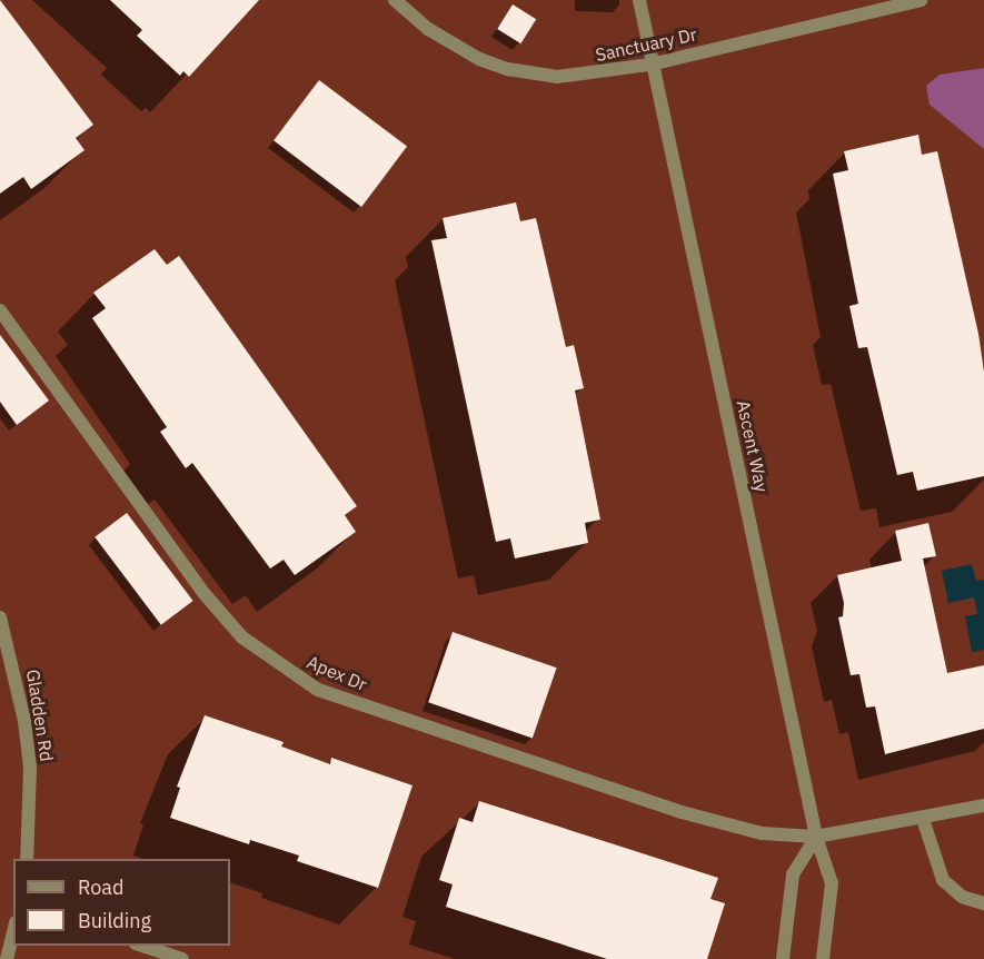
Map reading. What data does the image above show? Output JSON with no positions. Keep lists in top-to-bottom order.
{
  "streets": {
    "street": [
      "Sanctuary Dr",
      "Ascent Way",
      "Apex Dr",
      "Gladden Rd"
    ]
  },
  "crossings": [
    ["Sanctuary Dr", "Ascent Way"],
    ["Ascent Way", "Apex Dr"]
  ],
  "legend": ["Road", "Building"]
}
